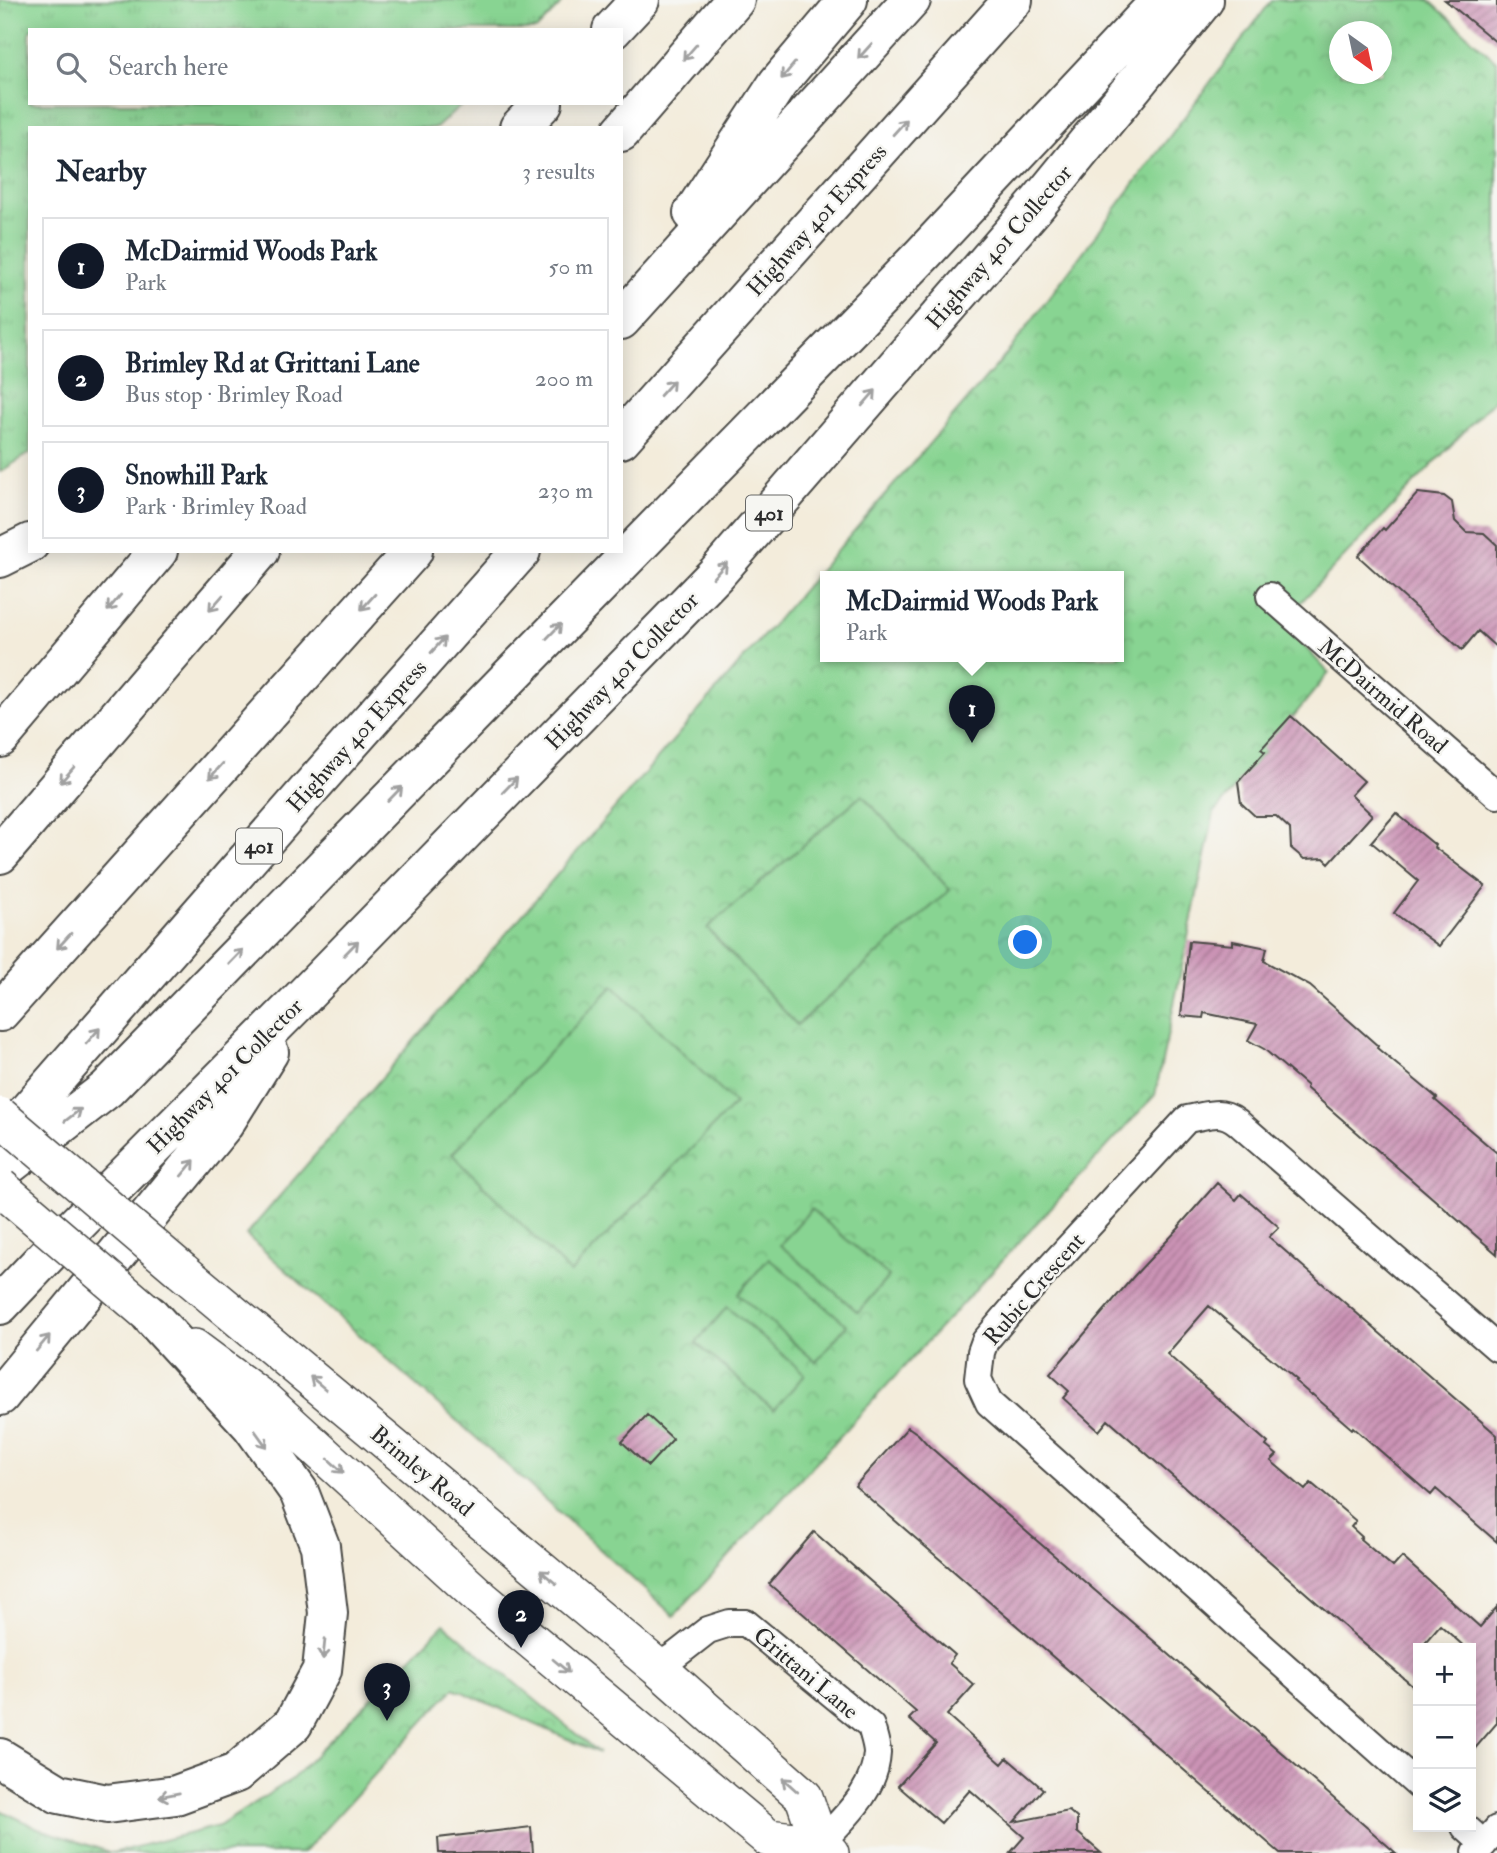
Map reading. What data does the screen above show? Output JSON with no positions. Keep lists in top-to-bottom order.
{
  "streets": {
    "highway": ["Highway 401 Express", "Highway 401 Collector", "401"],
    "main road": ["Brimley Road"],
    "street": ["McDairmid Road", "Rubic Crescent", "Grittani Lane"]
  },
  "crossings": [
    ["Brimley Road", "Grittani Lane"]
  ],
  "north": "bottom right",
  "page": {
    "search": "Search here",
    "heading": ["Nearby", "3 results"],
    "list": [
      {
        "mark": "1",
        "name": "McDairmid Woods Park",
        "note": "Park",
        "value": "50 m"
      },
      {
        "mark": "2",
        "name": "Brimley Rd at Grittani Lane",
        "note": "Bus stop · Brimley Road",
        "value": "200 m"
      },
      {
        "mark": "3",
        "name": "Snowhill Park",
        "note": "Park · Brimley Road",
        "value": "230 m"
      }
    ],
    "popup": ["McDairmid Woods Park", "Park"],
    "pins": ["1", "2", "3"],
    "map_buttons": ["+", "−"]
  }
}
